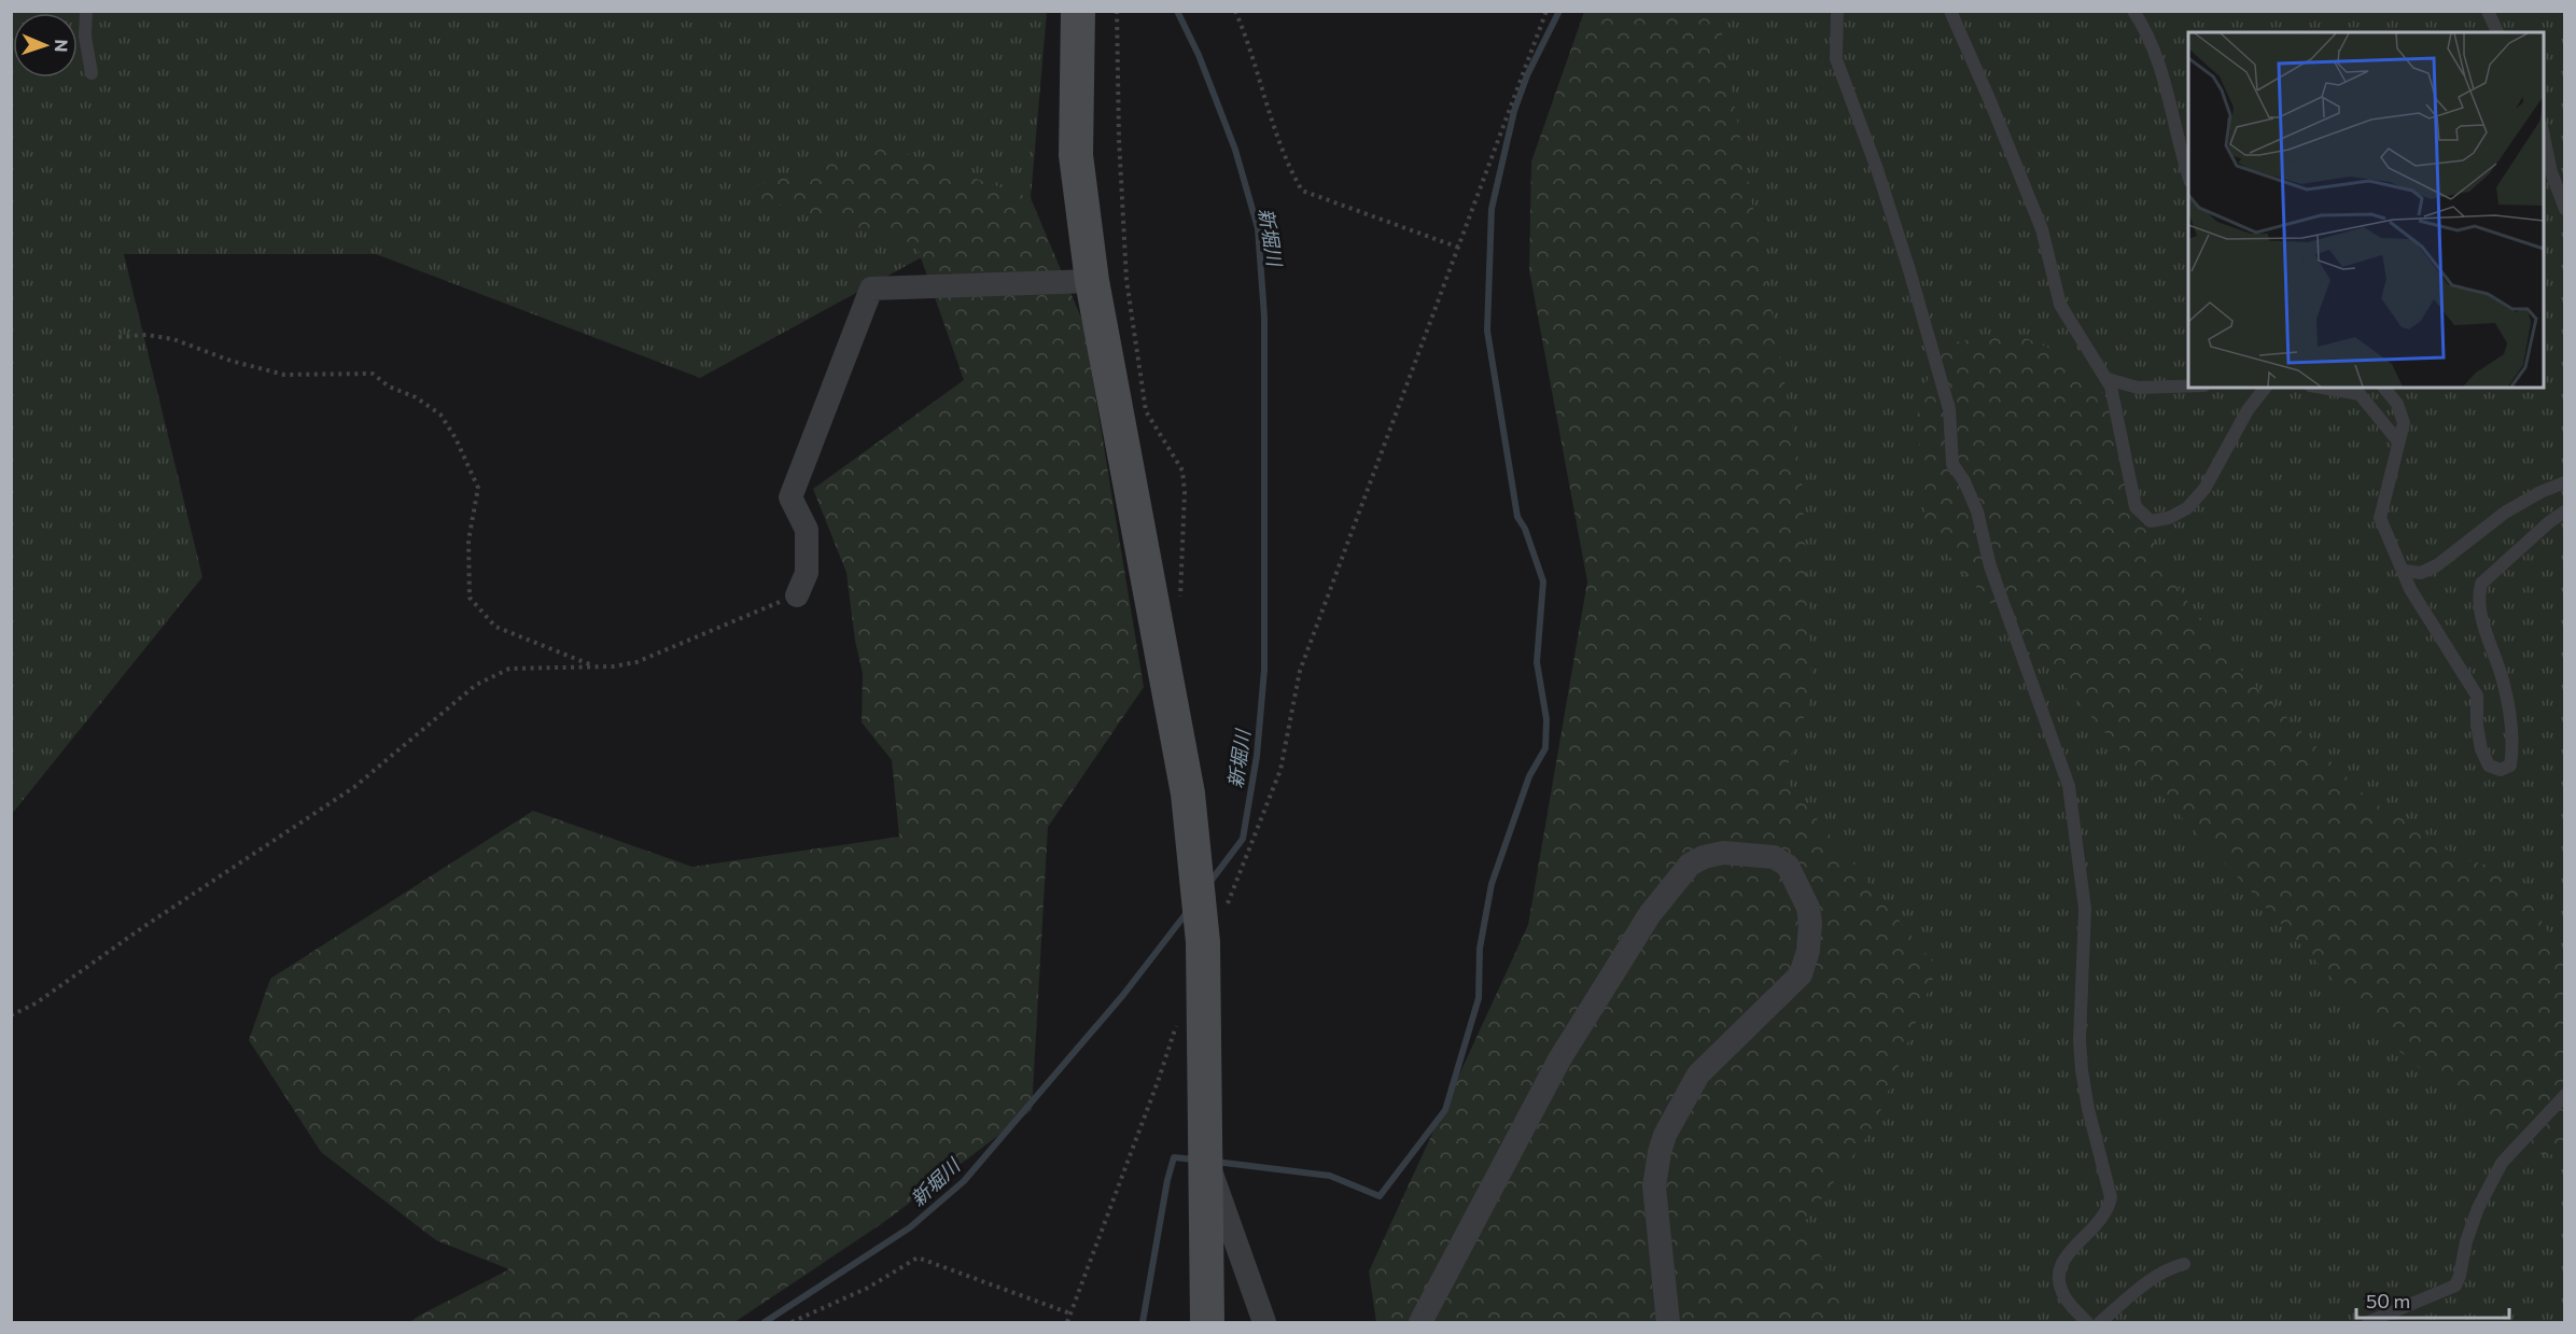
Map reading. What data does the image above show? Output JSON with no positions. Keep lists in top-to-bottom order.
{
  "water": ["新堀川"],
  "scale_bar": "50 m",
  "north": "right"
}
